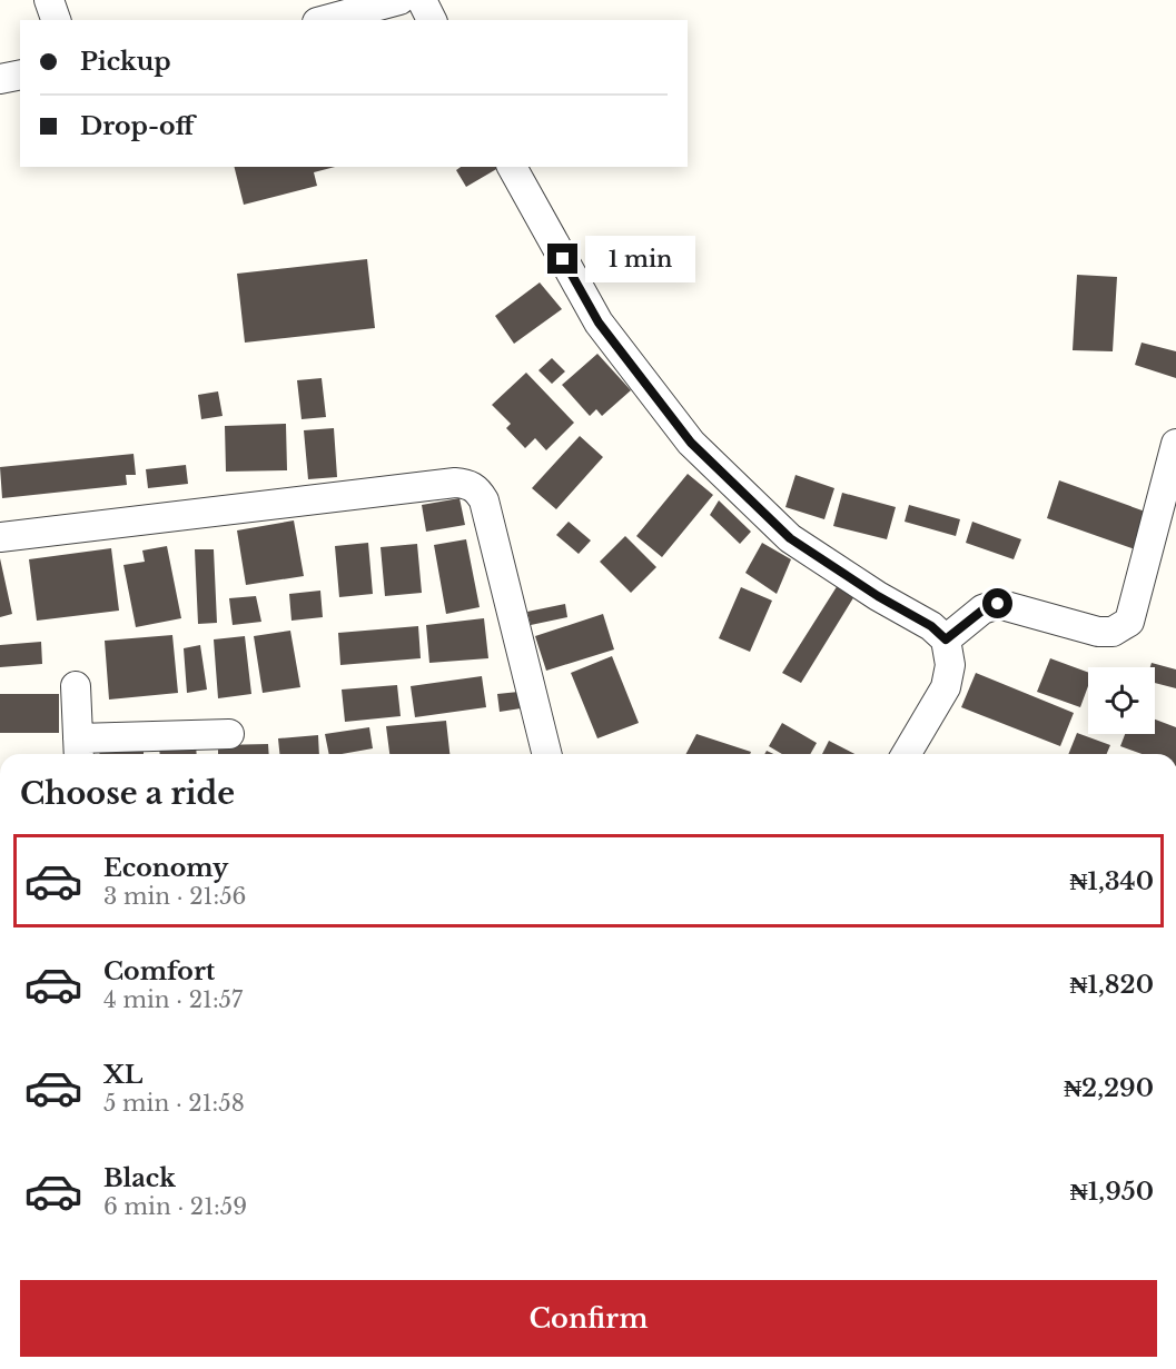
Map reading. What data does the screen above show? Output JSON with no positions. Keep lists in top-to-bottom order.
{
  "page": {
    "banner": ["Pickup", "Drop-off"],
    "bubble": "1 min",
    "heading": "Choose a ride",
    "list": [
      {
        "name": "Economy",
        "note": "3 min · 21:56",
        "value": "₦1,340"
      },
      {
        "name": "Comfort",
        "note": "4 min · 21:57",
        "value": "₦1,820"
      },
      {
        "name": "XL",
        "note": "5 min · 21:58",
        "value": "₦2,290"
      },
      {
        "name": "Black",
        "note": "6 min · 21:59",
        "value": "₦1,950"
      }
    ],
    "buttons": "Confirm"
  }
}
